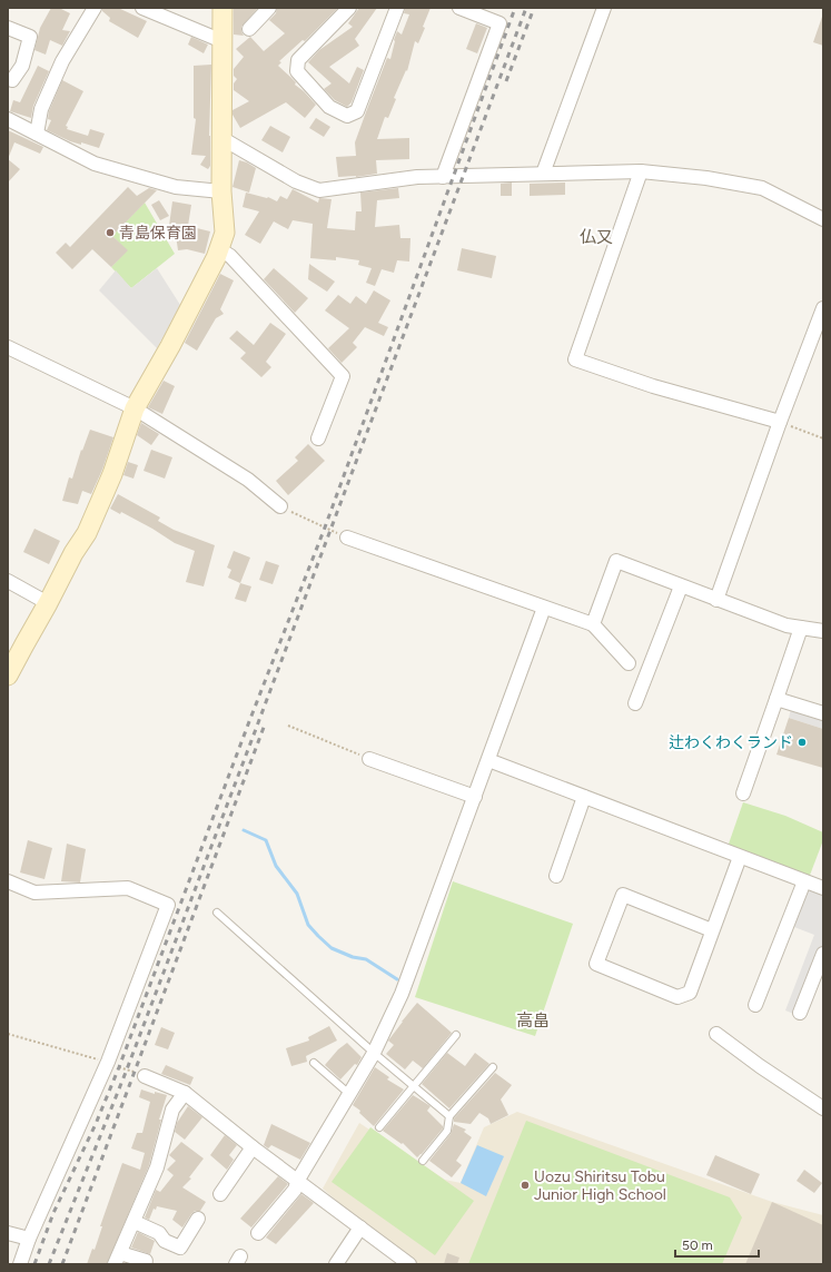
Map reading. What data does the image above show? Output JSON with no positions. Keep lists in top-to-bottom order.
{
  "districts": ["仏又", "高畠"],
  "places": ["青島保育園", "辻わくわくランド", "Uozu Shiritsu Tobu Junior High School"],
  "scale_bar": "50 m"
}
